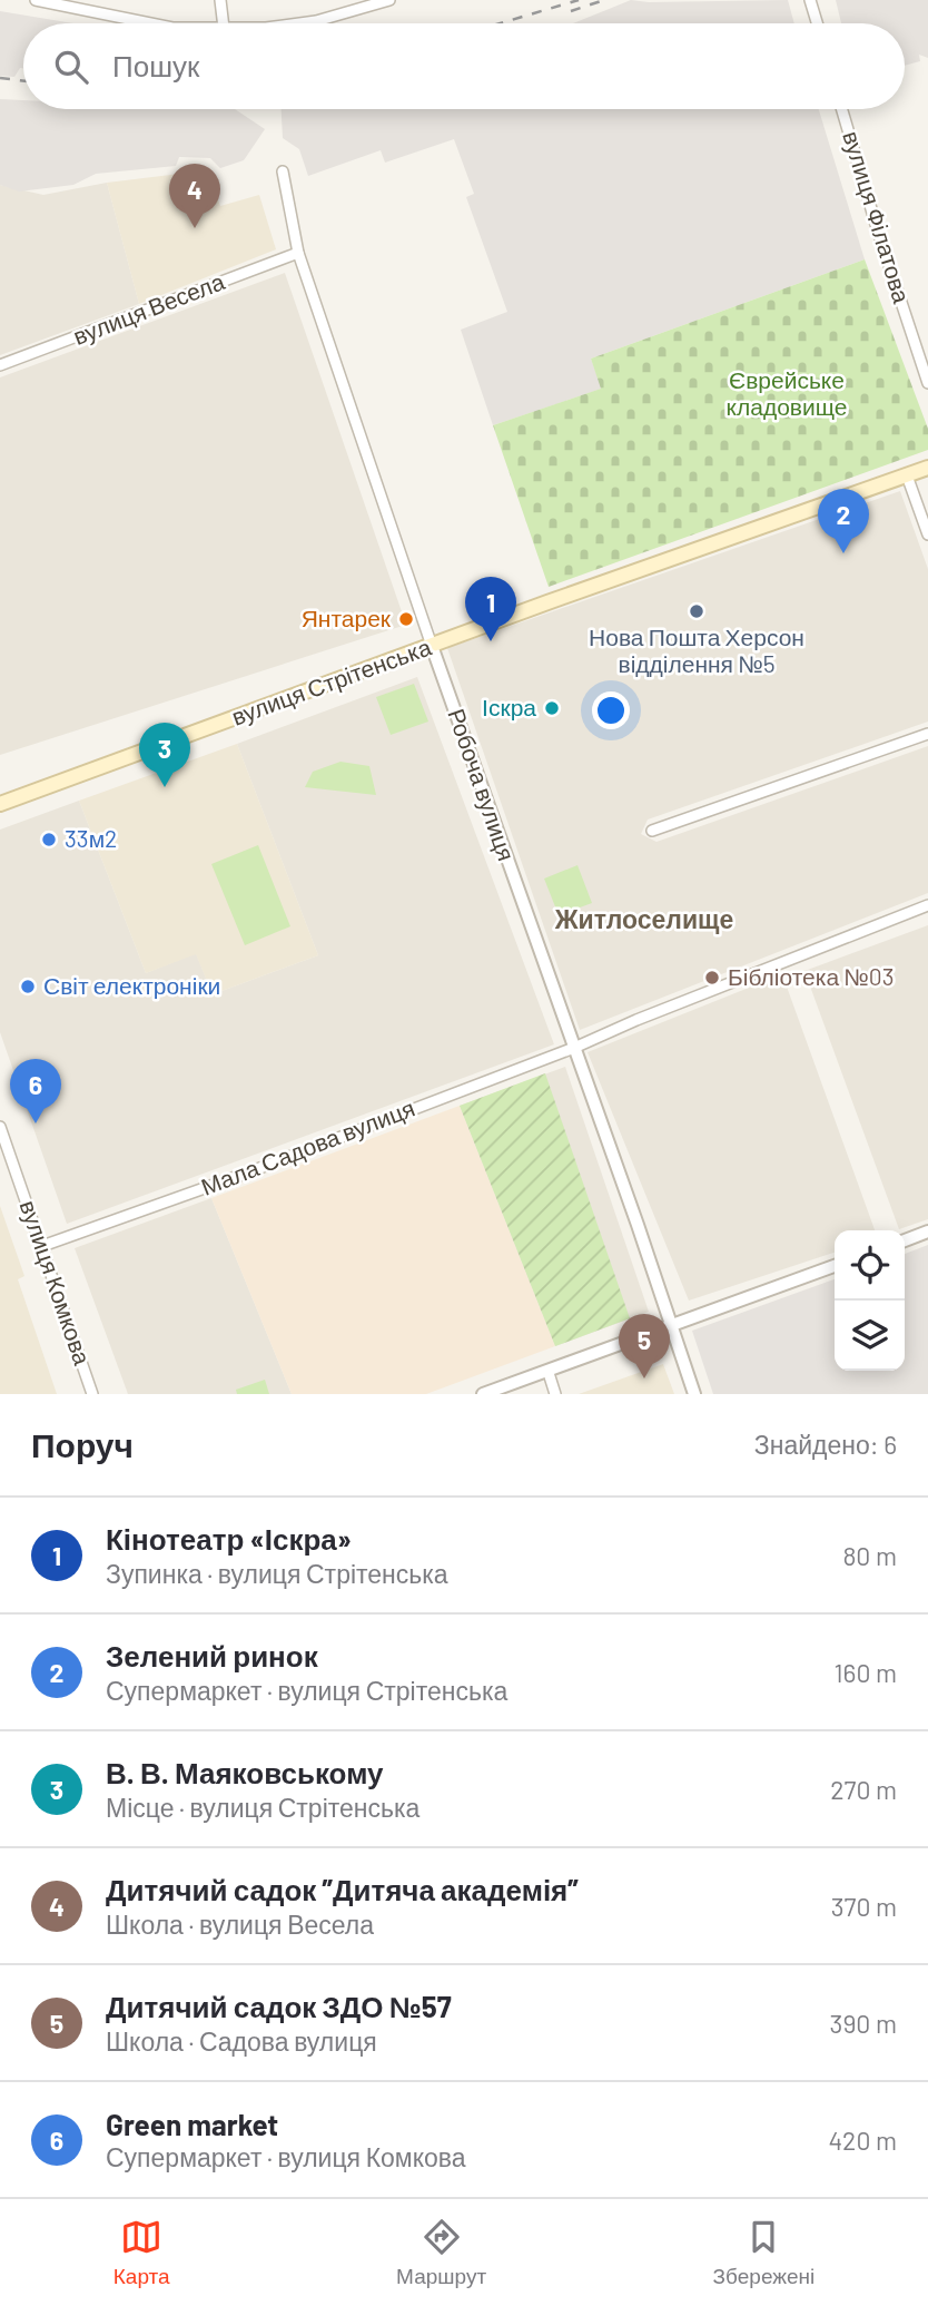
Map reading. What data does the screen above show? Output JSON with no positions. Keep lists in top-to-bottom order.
{
  "streets": {
    "main road": ["вулиця Стрітенська"],
    "street": [
      "вулиця Філатова",
      "вулиця Весела",
      "Робоча вулиця",
      "Мала Садова вулиця",
      "вулиця Комкова"
    ]
  },
  "crossings": [
    ["вулиця Весела", "Робоча вулиця"],
    ["вулиця Стрітенська", "Робоча вулиця"],
    ["Робоча вулиця", "Мала Садова вулиця"],
    ["Мала Садова вулиця", "вулиця Комкова"]
  ],
  "districts": ["Житлоселище"],
  "parks": ["Єврейське кладовище"],
  "places": [
    "Нова Пошта Херсон відділення №5",
    "Янтарек",
    "Іскра",
    "33м2",
    "Бібліотека №03",
    "Світ електроніки"
  ],
  "page": {
    "search": "Пошук",
    "pins": [
      "4",
      "2",
      "1",
      "3",
      "6",
      "5"
    ],
    "heading": ["Поруч", "Знайдено: 6"],
    "list": [
      {
        "mark": "1",
        "name": "Кінотеатр «Іскра»",
        "note": "Зупинка · вулиця Стрітенська",
        "value": "80 m"
      },
      {
        "mark": "2",
        "name": "Зелений ринок",
        "note": "Супермаркет · вулиця Стрітенська",
        "value": "160 m"
      },
      {
        "mark": "3",
        "name": "В. В. Маяковському",
        "note": "Місце · вулиця Стрітенська",
        "value": "270 m"
      },
      {
        "mark": "4",
        "name": "Дитячий садок ”Дитяча академія”",
        "note": "Школа · вулиця Весела",
        "value": "370 m"
      },
      {
        "mark": "5",
        "name": "Дитячий садок ЗДО №57",
        "note": "Школа · Садова вулиця",
        "value": "390 m"
      },
      {
        "mark": "6",
        "name": "Green market",
        "note": "Супермаркет · вулиця Комкова",
        "value": "420 m"
      }
    ],
    "nav": ["Карта", "Маршрут", "Збережені"]
  }
}
